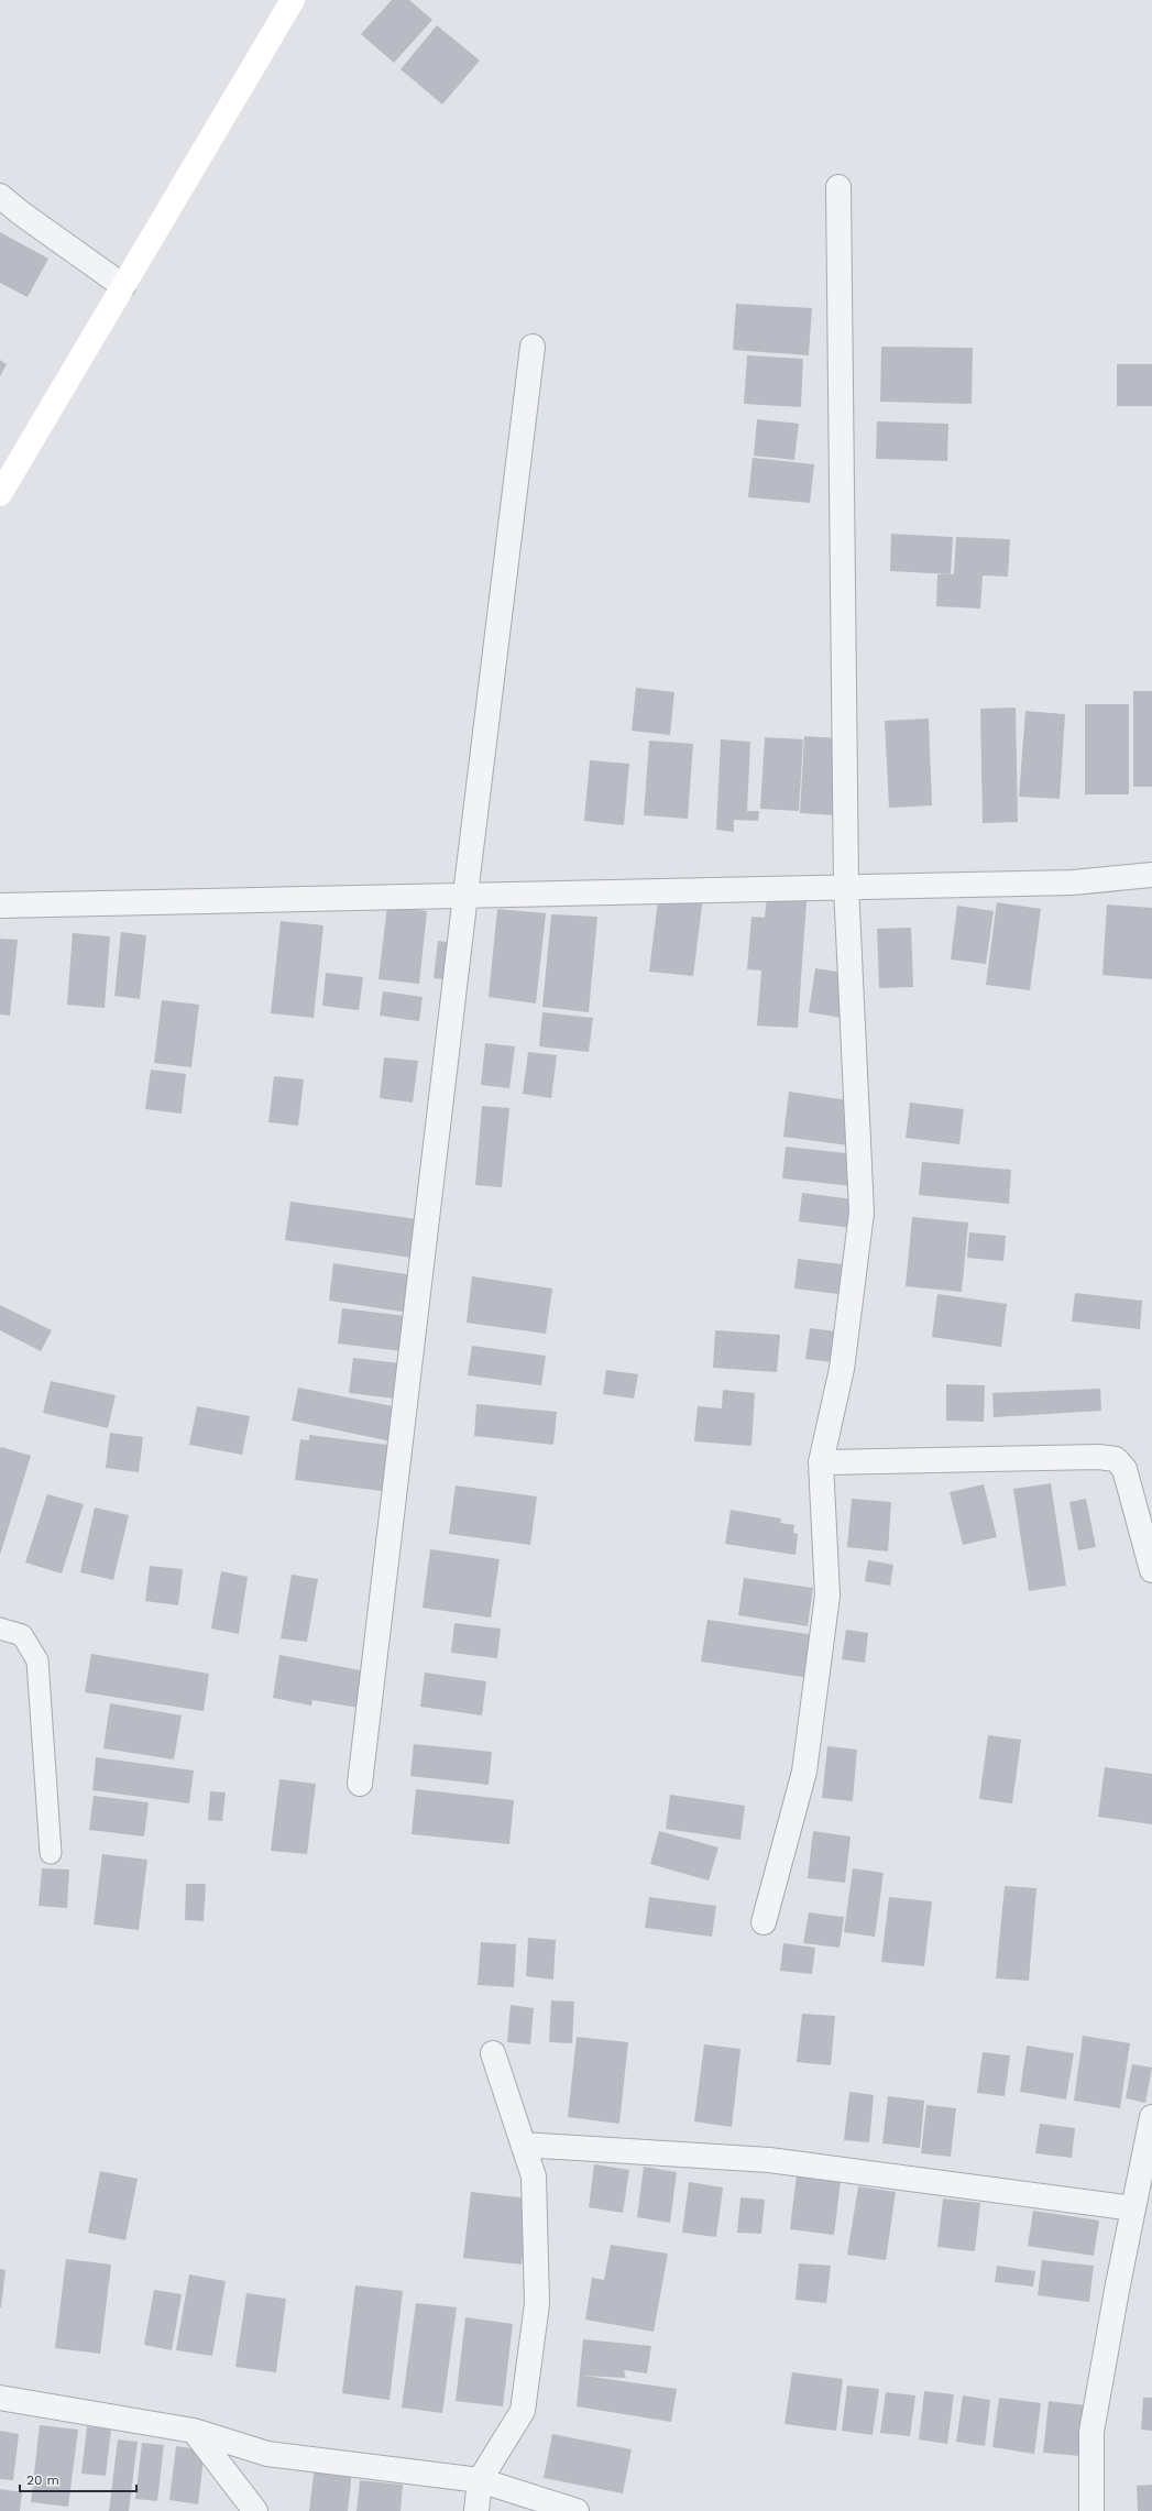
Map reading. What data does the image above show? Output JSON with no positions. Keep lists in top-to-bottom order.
{
  "scale_bar": "20 m"
}
